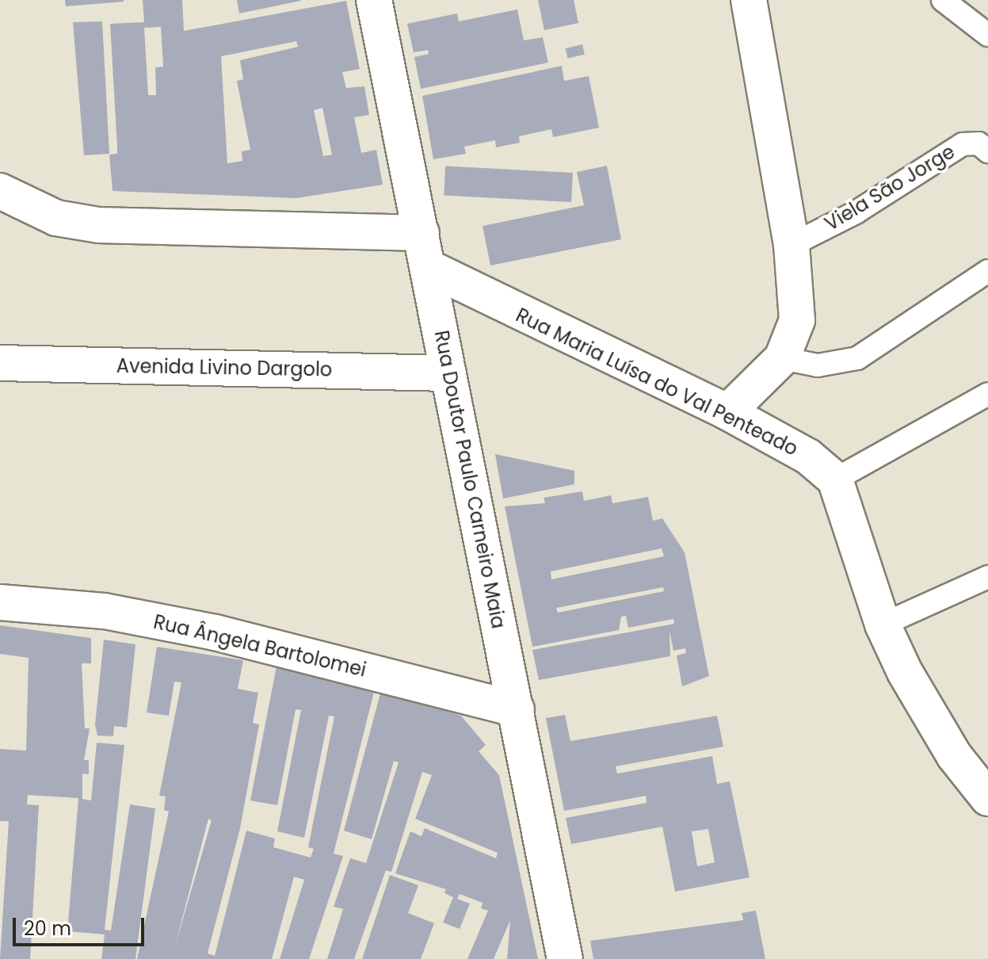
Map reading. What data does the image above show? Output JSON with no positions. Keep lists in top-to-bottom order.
{
  "streets": {
    "street": [
      "Avenida Livino Dargolo",
      "Rua Maria Luísa do Val Penteado",
      "Rua Doutor Paulo Carneiro Maia",
      "Rua Ângela Bartolomei"
    ],
    "lane": ["Viela São Jorge"]
  },
  "crossings": [
    ["Avenida Livino Dargolo", "Rua Doutor Paulo Carneiro Maia"],
    ["Rua Maria Luísa do Val Penteado", "Rua Doutor Paulo Carneiro Maia"],
    ["Rua Doutor Paulo Carneiro Maia", "Rua Ângela Bartolomei"]
  ],
  "scale_bar": "20 m"
}
